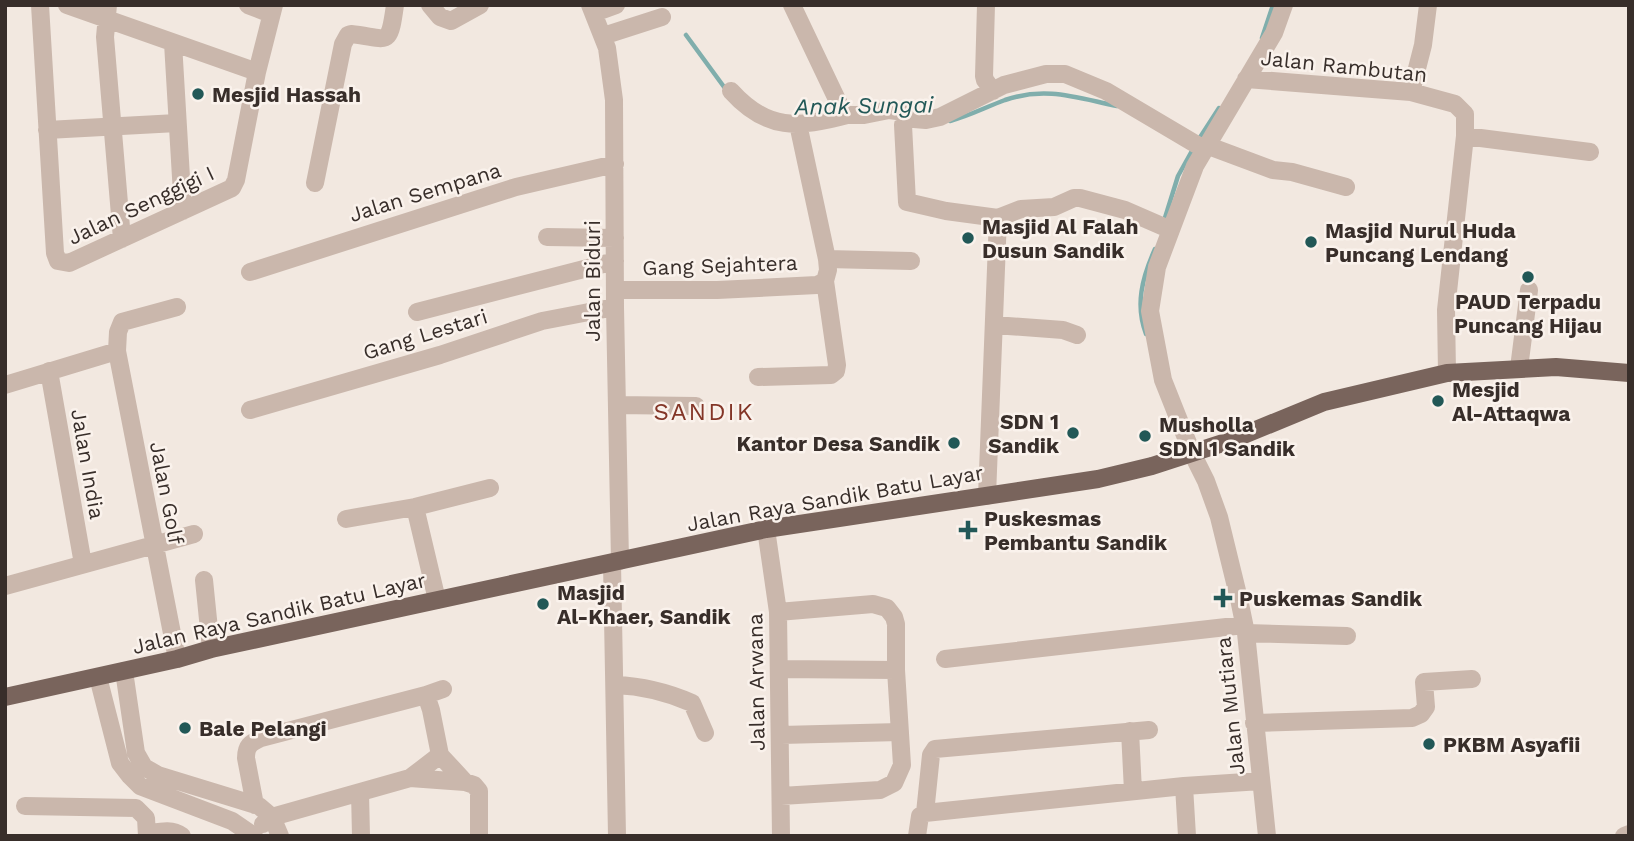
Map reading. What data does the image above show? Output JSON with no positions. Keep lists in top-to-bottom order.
{
  "streets": {
    "main road": ["Jalan Raya Sandik Batu Layar"],
    "street": [
      "Jalan Rambutan",
      "Jalan Sempana",
      "Jalan Senggigi I",
      "Gang Sejahtera",
      "Jalan Biduri",
      "Gang Lestari",
      "Jalan India",
      "Jalan Golf",
      "Jalan Arwana",
      "Jalan Mutiara"
    ]
  },
  "crossings": [
    ["Jalan Rambutan", "Jalan Raya Sandik Batu Layar"],
    ["Jalan Rambutan", "Jalan Mutiara"],
    ["Jalan Sempana", "Jalan Biduri"],
    ["Gang Sejahtera", "Jalan Biduri"],
    ["Gang Sejahtera", "Gang Lestari"],
    ["Jalan Biduri", "Gang Lestari"],
    ["Jalan Biduri", "Jalan Raya Sandik Batu Layar"],
    ["Jalan Golf", "Jalan Raya Sandik Batu Layar"],
    ["Jalan Raya Sandik Batu Layar", "Jalan Arwana"],
    ["Jalan Raya Sandik Batu Layar", "Jalan Mutiara"]
  ],
  "districts": ["SANDIK"],
  "water": ["Anak Sungai"],
  "places": {
    "other": [
      "Mesjid Hassah",
      "Masjid Al Falah Dusun Sandik",
      "Masjid Nurul Huda Puncang Lendang",
      "PAUD Terpadu Puncang Hijau",
      "Mesjid Al-Attaqwa",
      "SDN 1 Sandik",
      "Musholla SDN 1 Sandik",
      "Kantor Desa Sandik",
      "Masjid Al-Khaer, Sandik",
      "Bale Pelangi",
      "PKBM Asyafii"
    ],
    "health": ["Puskesmas Pembantu Sandik", "Puskemas Sandik"]
  }
}
